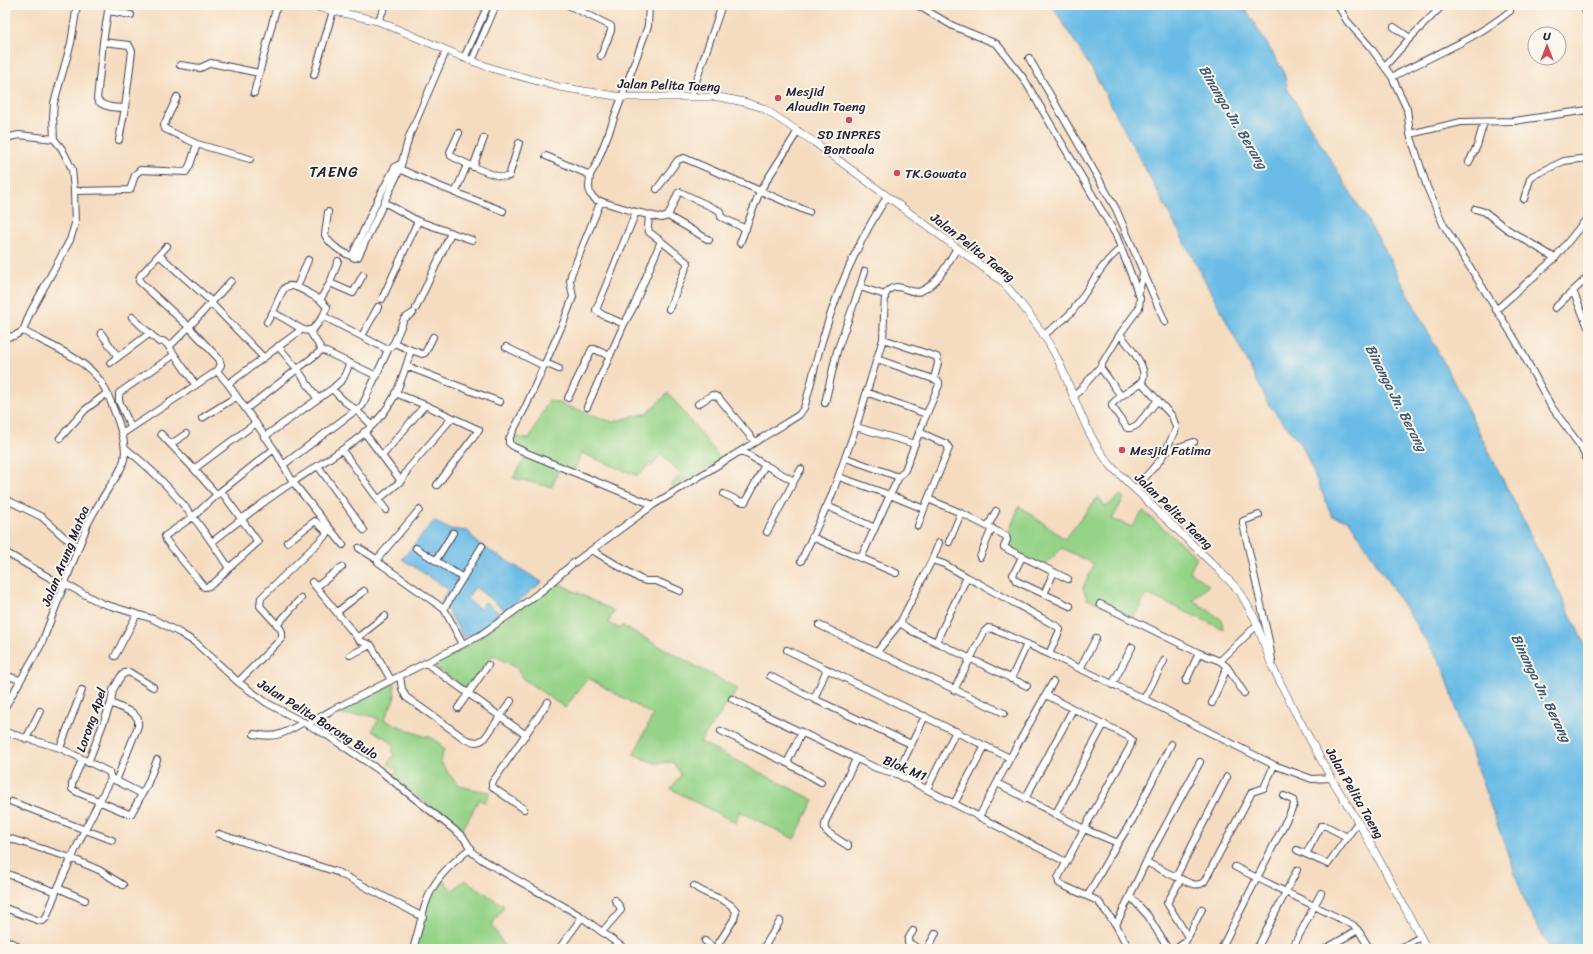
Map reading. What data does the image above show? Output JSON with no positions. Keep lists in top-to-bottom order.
{
  "streets": {
    "street": [
      "Jalan Pelita Taeng",
      "Jalan Arung Matoa",
      "Jalan Pelita Borong Bulo",
      "Lorong Apel",
      "Blok M1"
    ]
  },
  "crossings": [
    ["Jalan Arung Matoa", "Jalan Pelita Borong Bulo"]
  ],
  "districts": ["TAENG"],
  "water": ["Binanga Jn. Berang"],
  "places": [
    "Mesjid Alaudin Taeng",
    "SD INPRES Bontoala",
    "TK.Gowata",
    "Mesjid Fatima"
  ],
  "north": "top"
}
